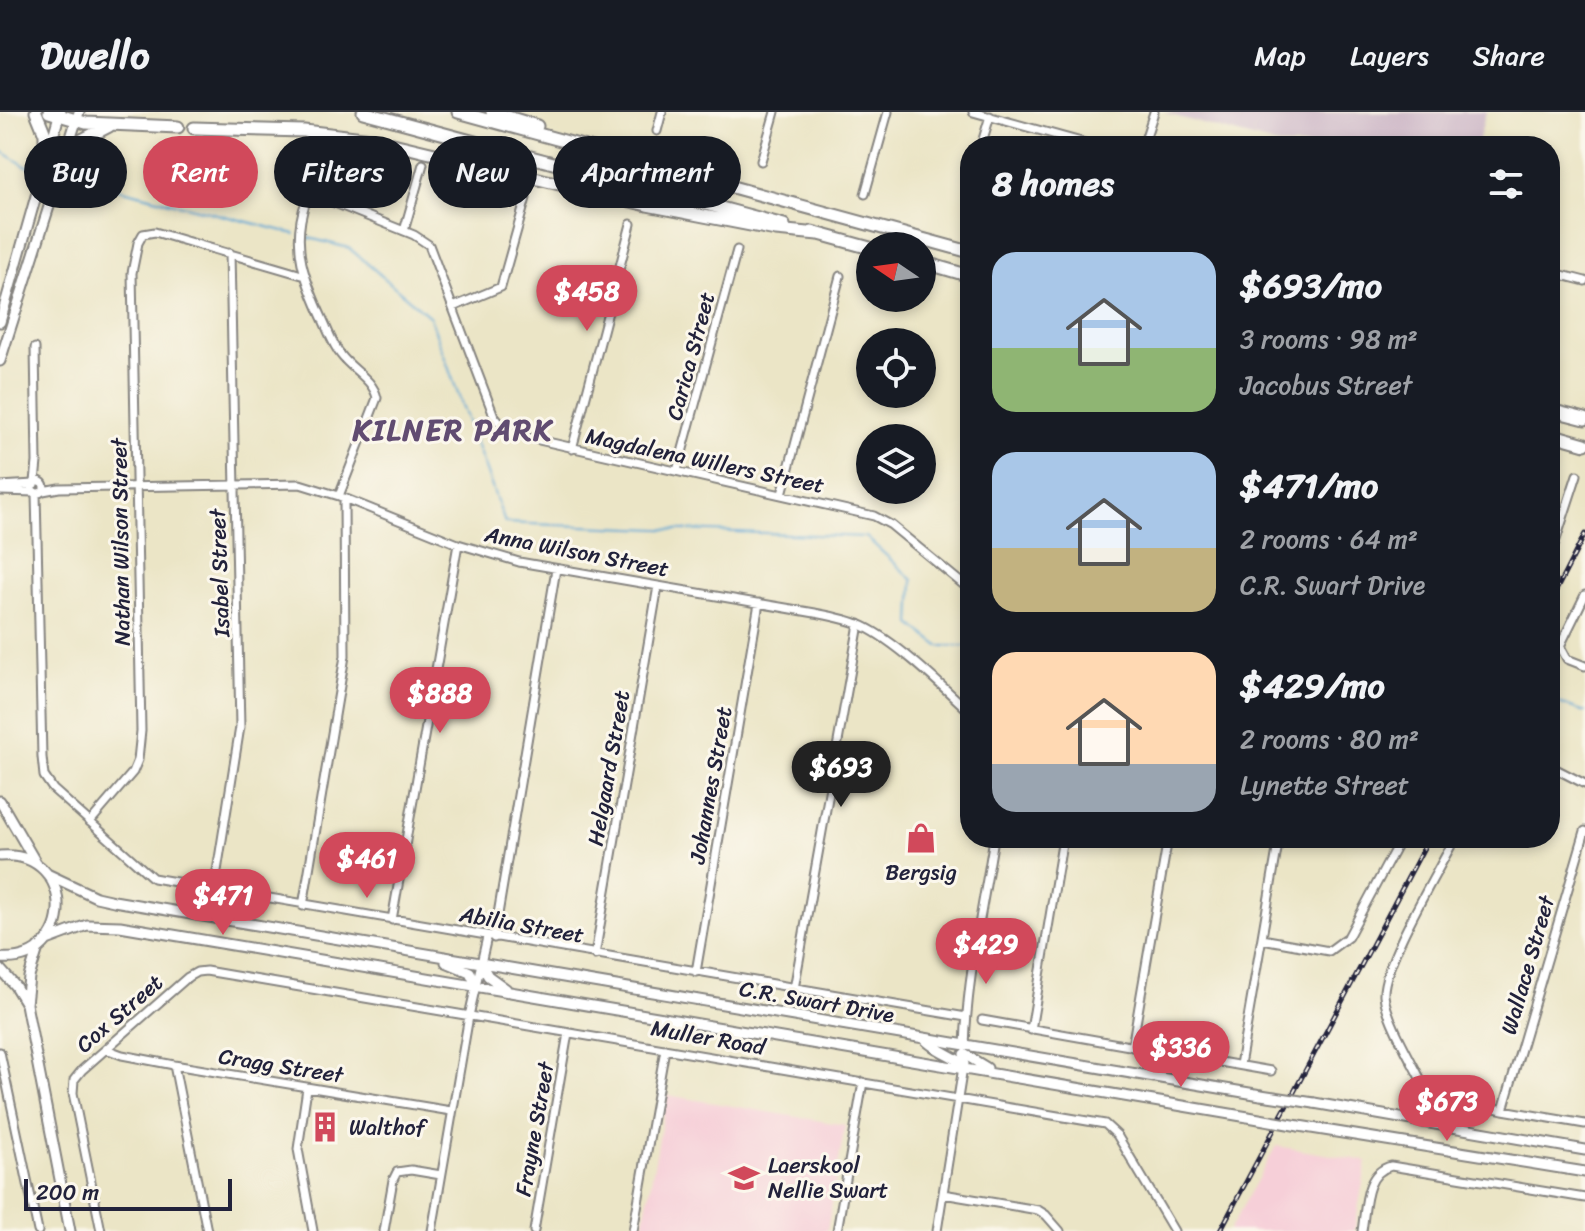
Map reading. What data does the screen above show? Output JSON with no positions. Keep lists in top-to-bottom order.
{
  "streets": {
    "main road": ["C.R. Swart Drive"],
    "street": [
      "Carica Street",
      "Magdalena Willers Street",
      "Nathan Wilson Street",
      "Anna Wilson Street",
      "Isabel Street",
      "Helgaard Street",
      "Johannes Street",
      "Abilia Street",
      "Wallace Street",
      "Cox Street",
      "Muller Road",
      "Cragg Street",
      "Frayne Street"
    ]
  },
  "crossings": [
    ["Carica Street", "Magdalena Willers Street"],
    ["Nathan Wilson Street", "Anna Wilson Street"],
    ["Nathan Wilson Street", "Isabel Street"],
    ["Nathan Wilson Street", "Abilia Street"],
    ["Anna Wilson Street", "Isabel Street"],
    ["Anna Wilson Street", "Helgaard Street"],
    ["Anna Wilson Street", "Johannes Street"],
    ["Anna Wilson Street", "Abilia Street"],
    ["Isabel Street", "Abilia Street"],
    ["Helgaard Street", "Abilia Street"],
    ["Johannes Street", "Abilia Street"],
    ["Cox Street", "Muller Road"],
    ["Cox Street", "Cragg Street"],
    ["Muller Road", "Frayne Street"]
  ],
  "districts": ["KILNER PARK"],
  "places": {
    "shop": ["Bergsig"],
    "building": ["Walthof"],
    "school or university": ["Laerskool Nellie Swart"]
  },
  "scale_bar": "200 m",
  "north": "left",
  "page": {
    "header": "Dwello",
    "nav": ["Map", "Layers", "Share"],
    "chip": [
      "Buy",
      "Rent",
      "Filters",
      "New",
      "Apartment"
    ],
    "heading": "8 homes",
    "list": [
      {
        "name": "$693/mo",
        "note": "3 rooms · 98 m² · Jacobus Street"
      },
      {
        "name": "$471/mo",
        "note": "2 rooms · 64 m² · C.R. Swart Drive"
      },
      {
        "name": "$429/mo",
        "note": "2 rooms · 80 m² · Lynette Street"
      }
    ],
    "price": [
      "$458",
      "$888",
      "$693",
      "$461",
      "$471",
      "$429",
      "$336",
      "$673"
    ],
    "scale": "200 m"
  }
}
